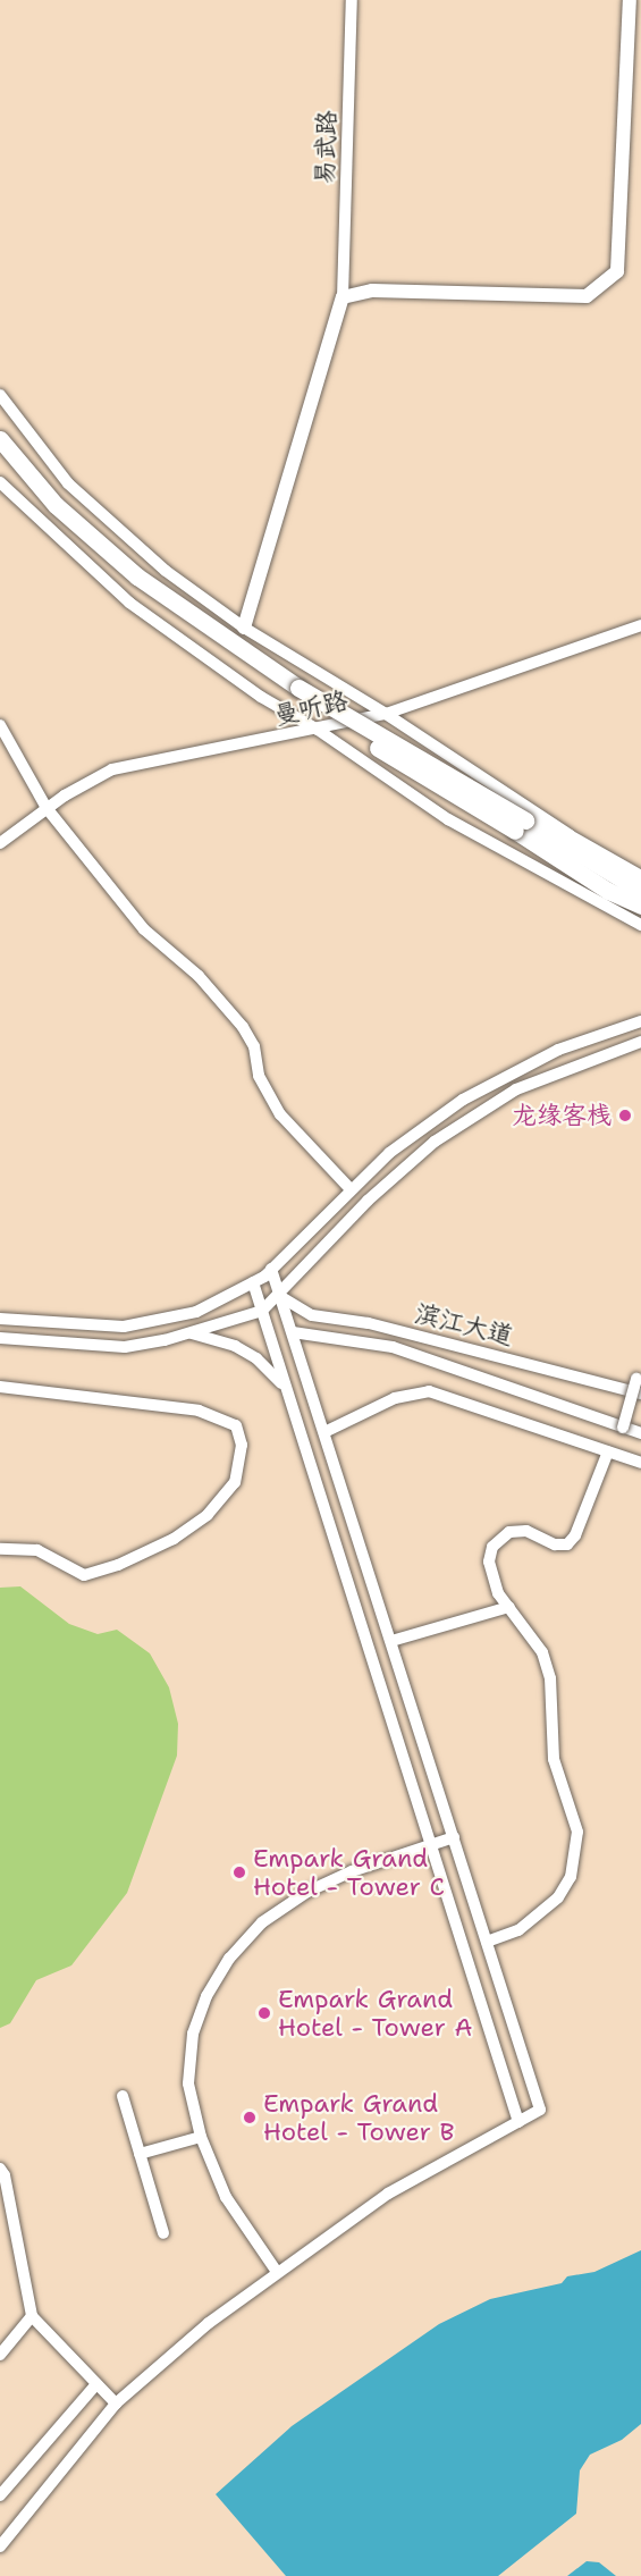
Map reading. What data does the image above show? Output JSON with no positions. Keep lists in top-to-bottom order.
{
  "streets": {
    "street": ["易武路", "曼听路", "滨江大道"]
  },
  "places": [
    "龙缘客栈",
    "Empark Grand Hotel - Tower C",
    "Empark Grand Hotel - Tower A",
    "Empark Grand Hotel - Tower B"
  ]
}
